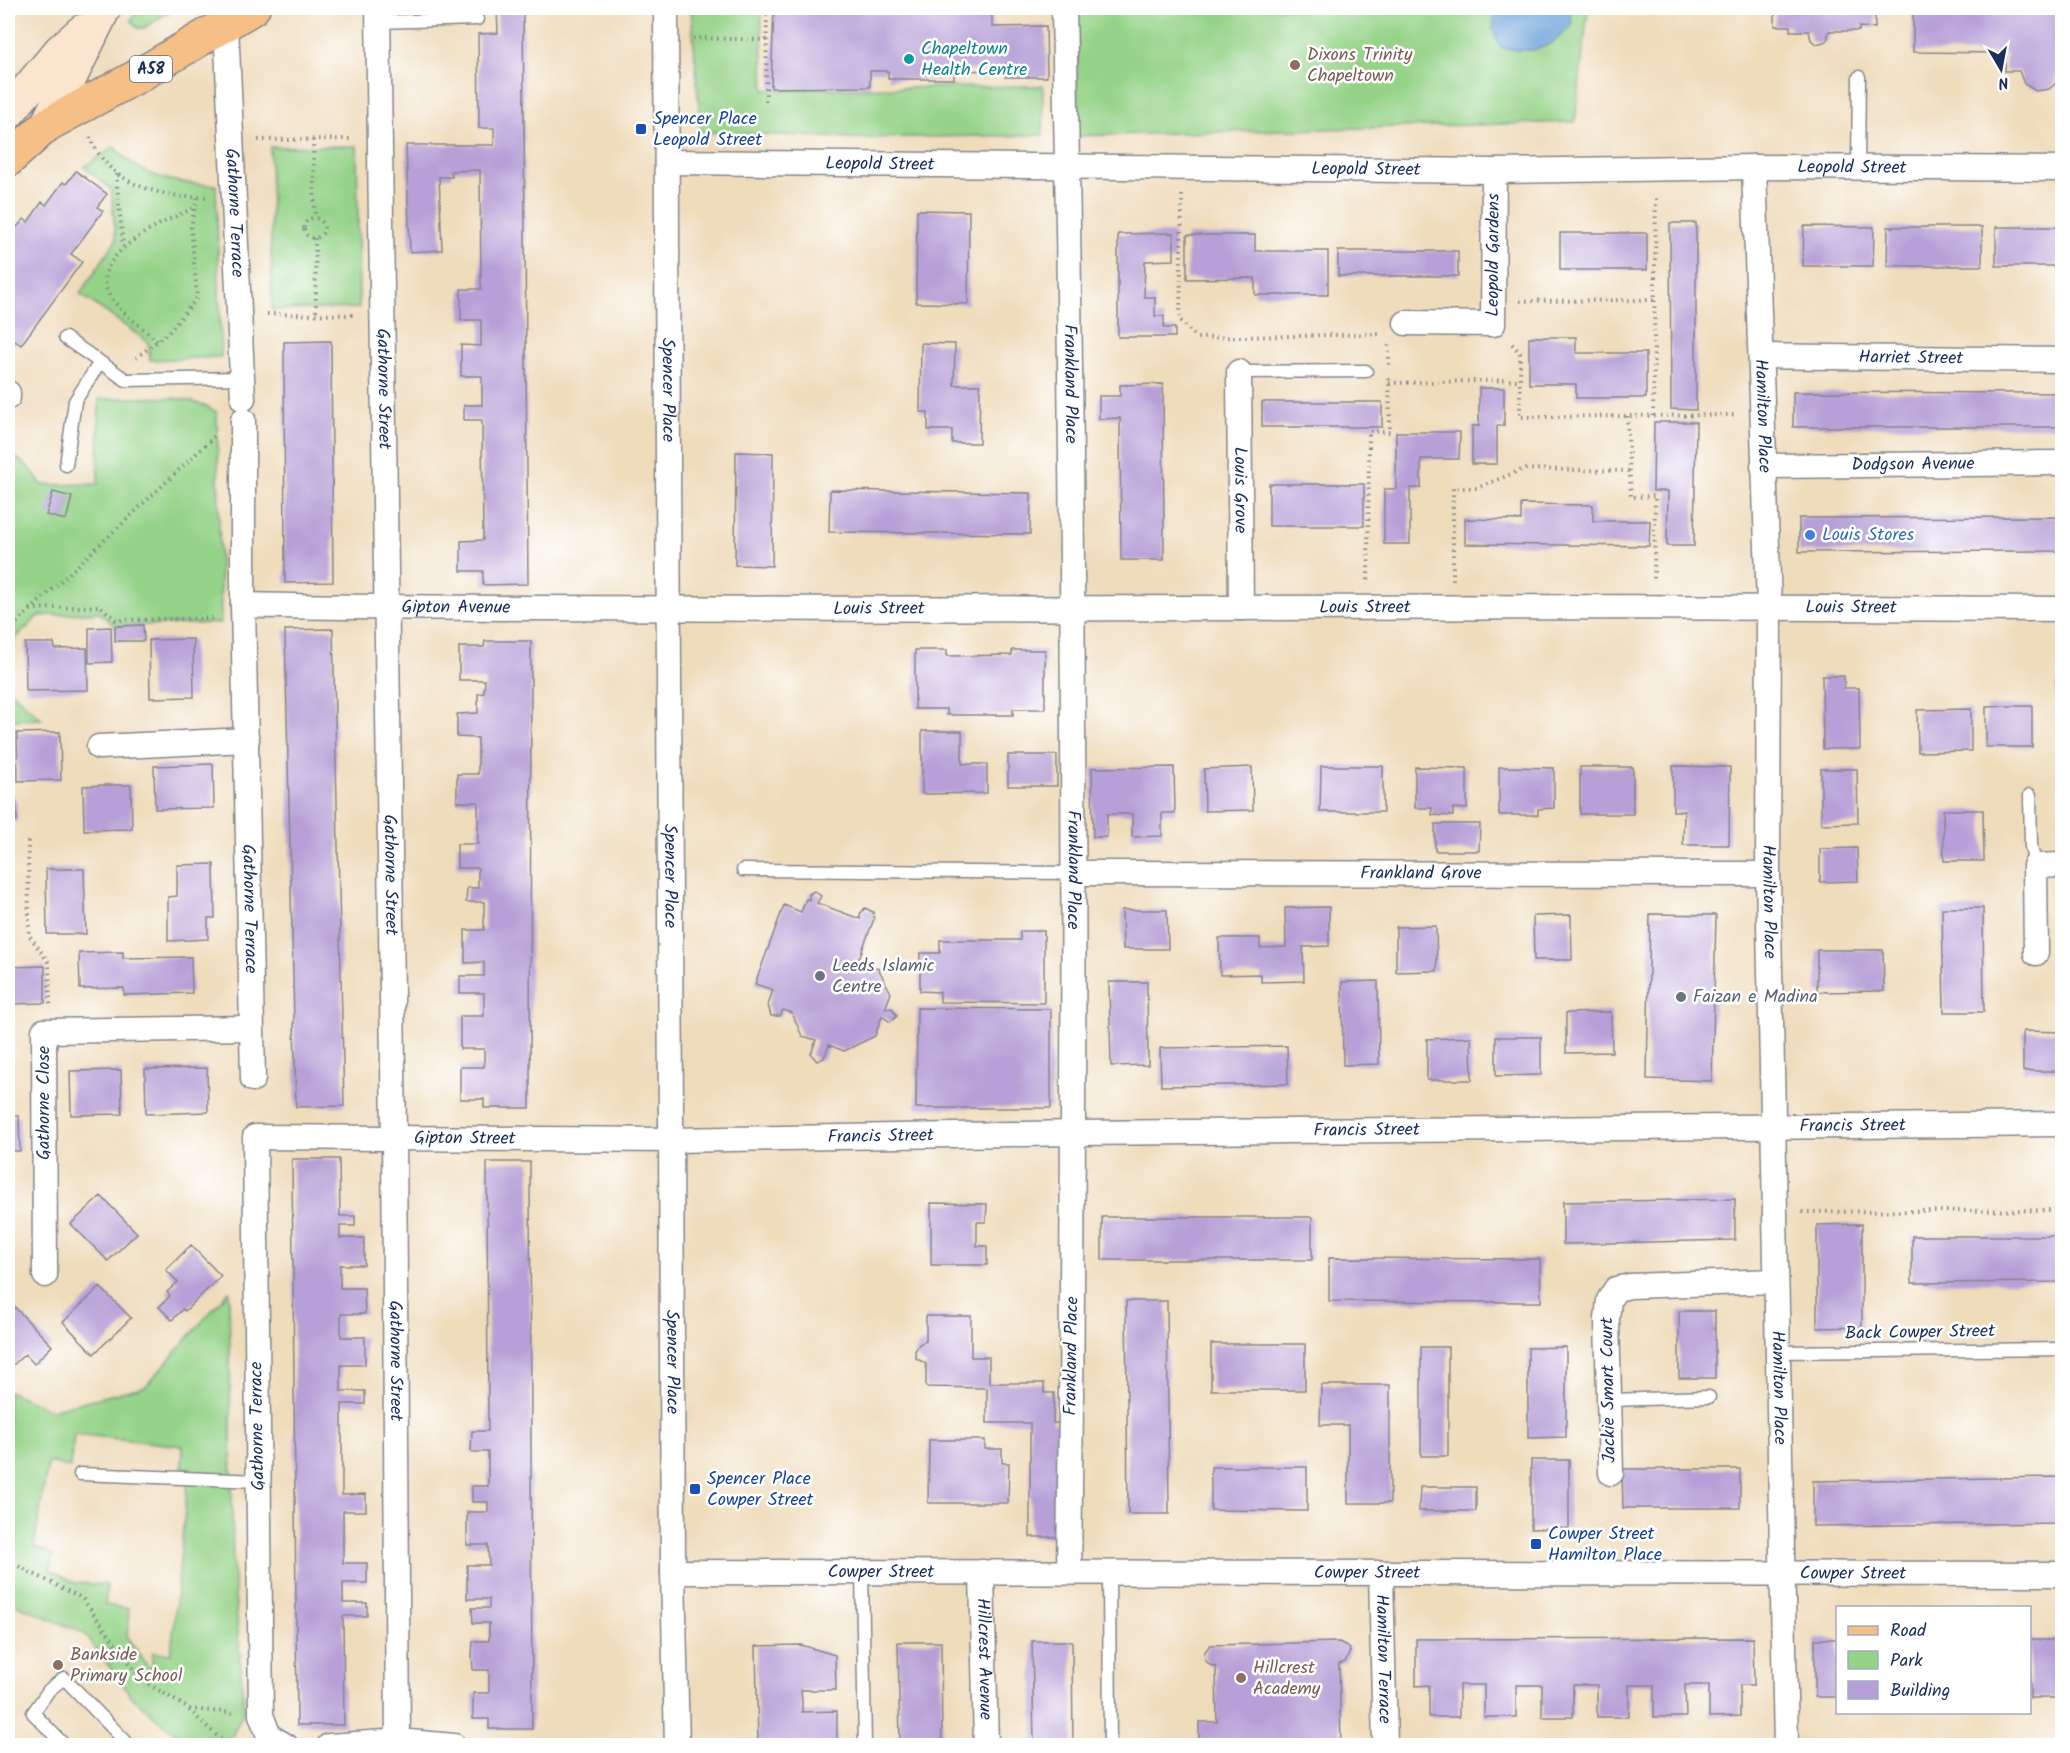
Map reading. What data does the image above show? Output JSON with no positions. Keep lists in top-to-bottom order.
{
  "streets": {
    "main road": ["A58"],
    "street": [
      "Leopold Street",
      "Gathorne Terrace",
      "Leopold Gardens",
      "Harriet Street",
      "Frankland Place",
      "Gathorne Street",
      "Spencer Place",
      "Hamilton Place",
      "Dodgson Avenue",
      "Louis Grove",
      "Louis Street",
      "Gipton Avenue",
      "Frankland Grove",
      "Gathorne Close",
      "Francis Street",
      "Gipton Street",
      "Jackie Smart Court",
      "Cowper Street",
      "Hillcrest Avenue",
      "Hamilton Terrace"
    ],
    "lane": ["Back Cowper Street"]
  },
  "crossings": [
    ["A58", "Gathorne Terrace"],
    ["Leopold Street", "Leopold Gardens"],
    ["Leopold Street", "Frankland Place"],
    ["Leopold Street", "Spencer Place"],
    ["Leopold Street", "Hamilton Place"],
    ["Gathorne Terrace", "Gipton Avenue"],
    ["Gathorne Terrace", "Gathorne Close"],
    ["Gathorne Terrace", "Gipton Street"],
    ["Harriet Street", "Hamilton Place"],
    ["Frankland Place", "Louis Street"],
    ["Frankland Place", "Frankland Grove"],
    ["Frankland Place", "Francis Street"],
    ["Frankland Place", "Cowper Street"],
    ["Gathorne Street", "Gipton Avenue"],
    ["Gathorne Street", "Gipton Street"],
    ["Spencer Place", "Louis Street"],
    ["Spencer Place", "Gipton Avenue"],
    ["Spencer Place", "Francis Street"],
    ["Spencer Place", "Gipton Street"],
    ["Spencer Place", "Cowper Street"],
    ["Hamilton Place", "Dodgson Avenue"],
    ["Hamilton Place", "Louis Street"],
    ["Hamilton Place", "Frankland Grove"],
    ["Hamilton Place", "Francis Street"],
    ["Hamilton Place", "Back Cowper Street"],
    ["Hamilton Place", "Jackie Smart Court"],
    ["Hamilton Place", "Cowper Street"],
    ["Louis Grove", "Louis Street"],
    ["Louis Street", "Gipton Avenue"],
    ["Francis Street", "Gipton Street"],
    ["Cowper Street", "Hillcrest Avenue"],
    ["Cowper Street", "Hamilton Terrace"]
  ],
  "places": {
    "other": [
      "Chapeltown Health Centre",
      "Dixons Trinity Chapeltown",
      "Louis Stores",
      "Leeds Islamic Centre",
      "Faizan e Madina",
      "Bankside Primary School",
      "Hillcrest Academy"
    ],
    "transit": ["Spencer Place Leopold Street", "Spencer Place Cowper Street", "Cowper Street Hamilton Place"]
  },
  "legend": ["Road", "Park", "Building"],
  "north": "bottom"
}
